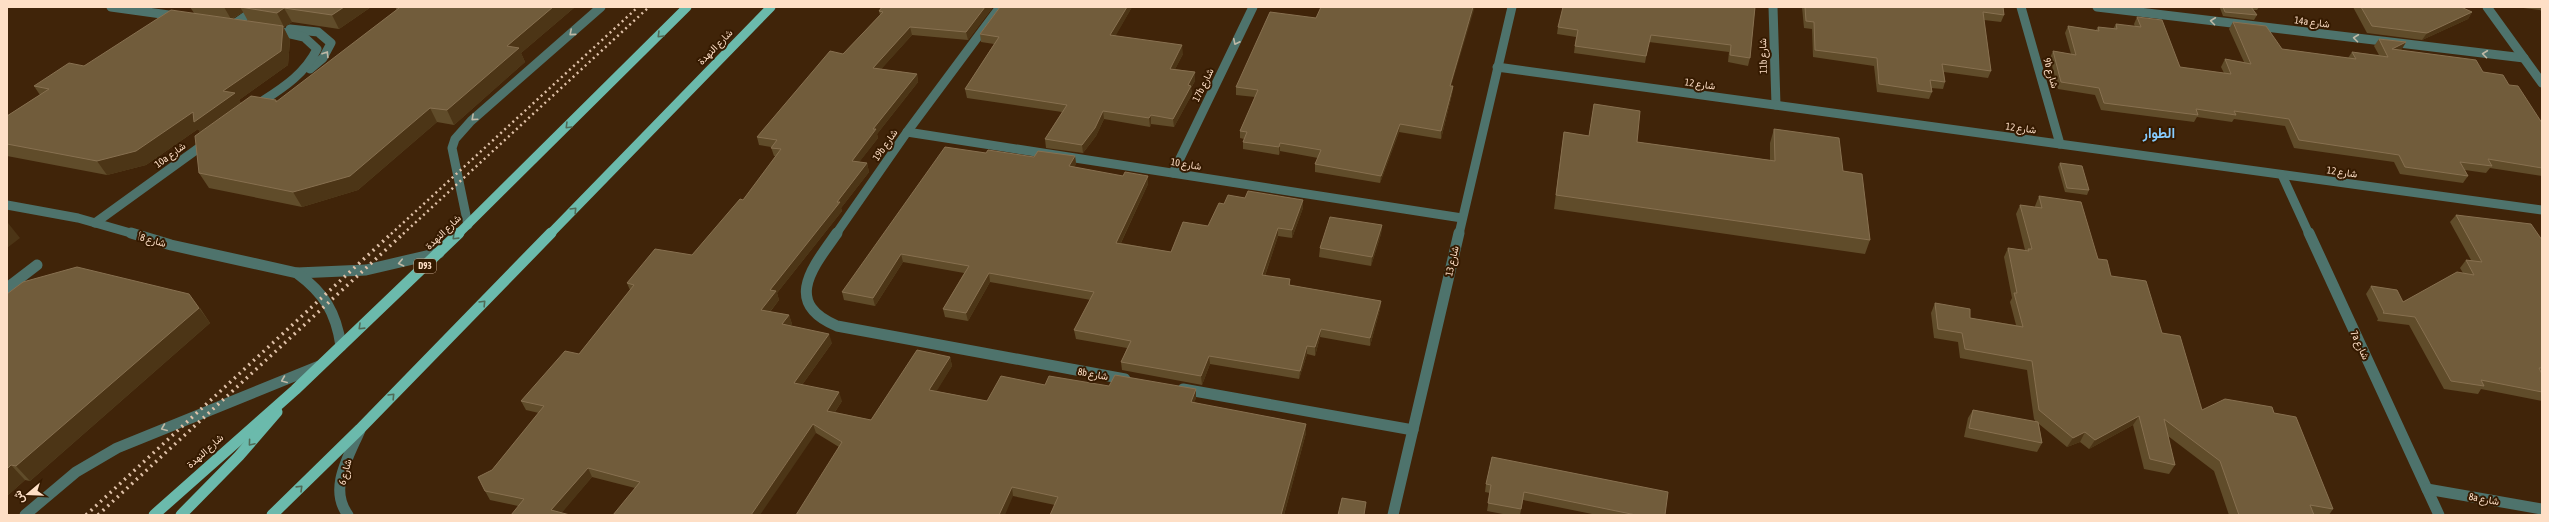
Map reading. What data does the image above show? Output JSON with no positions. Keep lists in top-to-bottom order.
{
  "streets": {
    "main road": ["شارع النهدة", "D93"],
    "street": [
      "14a شارع",
      "11b شارع",
      "9b شارع",
      "شارع 12",
      "17b شارع",
      "19b شارع",
      "10a شارع",
      "شارع 10",
      "شارع 8أ",
      "شارع 13",
      "7a شارع",
      "8b شارع",
      "شارع 6",
      "8a شارع"
    ]
  },
  "crossings": [
    ["شارع النهدة", "شارع 8أ"],
    ["شارع النهدة", "شارع 6"],
    ["11b شارع", "شارع 12"],
    ["9b شارع", "شارع 12"],
    ["شارع 12", "شارع 13"],
    ["شارع 12", "7a شارع"],
    ["17b شارع", "شارع 10"],
    ["19b شارع", "شارع 10"],
    ["19b شارع", "8b شارع"],
    ["10a شارع", "شارع 8أ"],
    ["شارع 10", "شارع 13"],
    ["7a شارع", "8a شارع"]
  ],
  "one_way": ["14a شارع", "17b شارع"],
  "districts": ["الطوار"],
  "north": "left"
}
